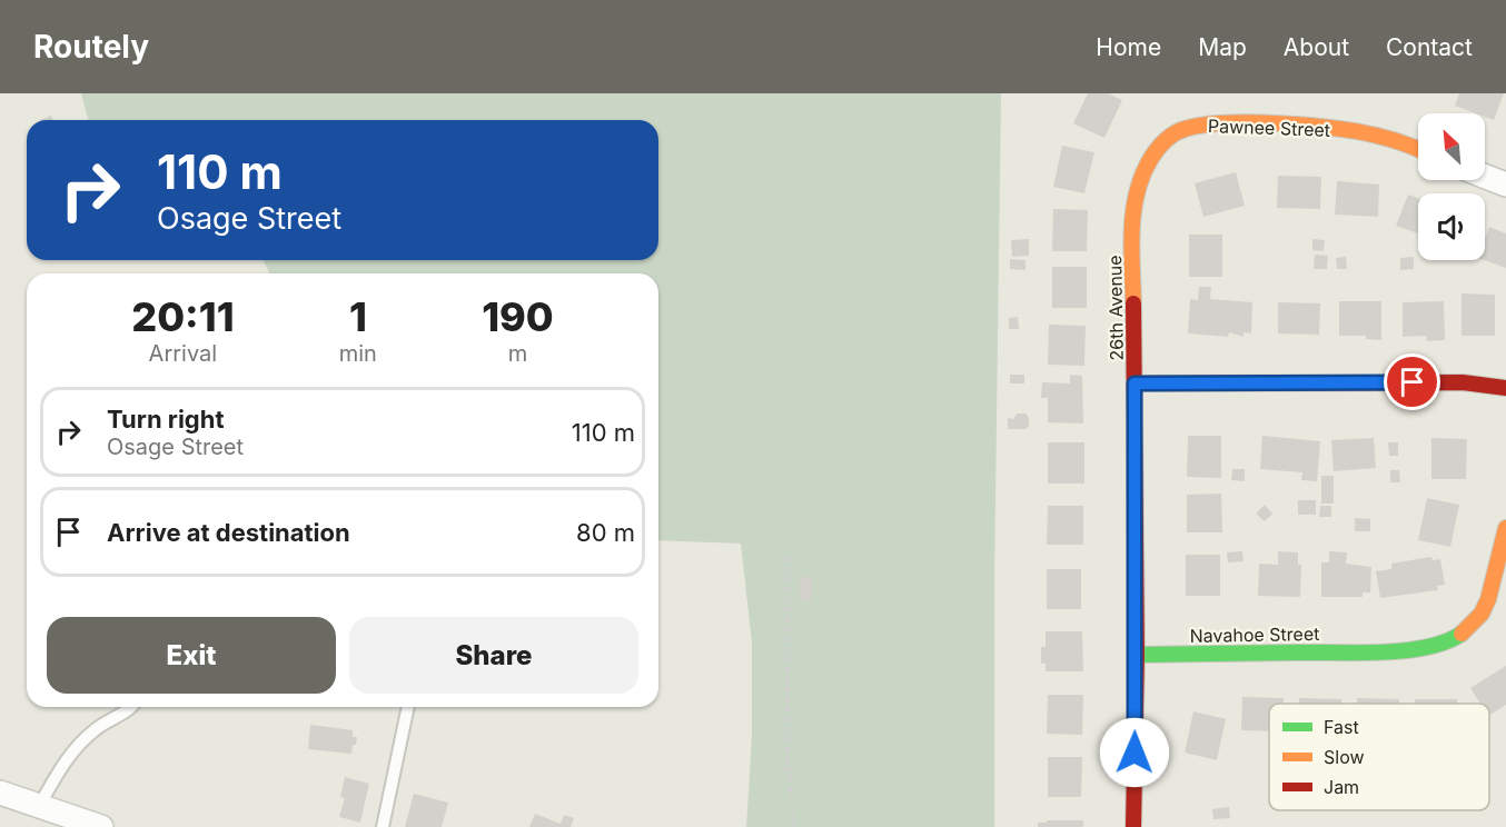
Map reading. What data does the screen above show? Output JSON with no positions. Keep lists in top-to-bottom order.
{
  "streets": {
    "street": ["Pawnee Street", "26th Avenue", "Navahoe Street"]
  },
  "crossings": [
    ["Pawnee Street", "26th Avenue"],
    ["26th Avenue", "Navahoe Street"]
  ],
  "legend": ["Fast", "Slow", "Jam"],
  "north": "top left",
  "page": {
    "header": "Routely",
    "nav": [
      "Home",
      "Map",
      "About",
      "Contact"
    ],
    "turn": ["110 m", "Osage Street"],
    "eta": [
      "20:11",
      "Arrival",
      "1",
      "min",
      "190",
      "m"
    ],
    "list": [
      {
        "name": "Turn right",
        "note": "Osage Street",
        "value": "110 m"
      },
      {
        "name": "Arrive at destination",
        "value": "80 m"
      }
    ],
    "buttons": ["Exit", "Share"]
  }
}
